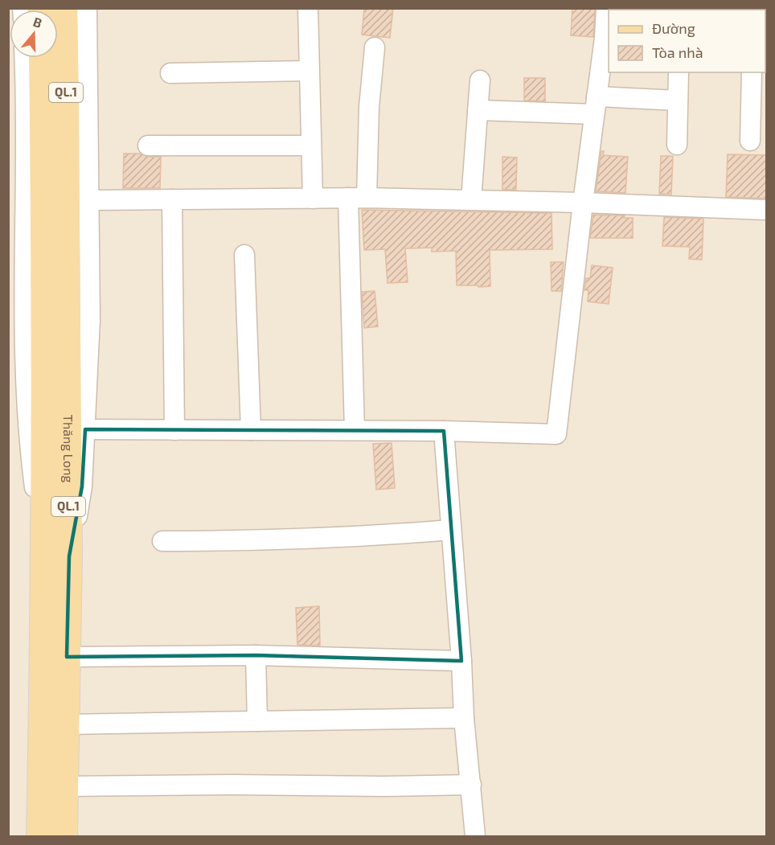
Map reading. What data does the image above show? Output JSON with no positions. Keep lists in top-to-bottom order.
{
  "streets": {
    "main road": ["QL.1", "Thăng Long"]
  },
  "crossings": [
    ["QL.1", "Thăng Long"]
  ],
  "legend": ["Đường", "Tòa nhà"],
  "north": "top"
}
